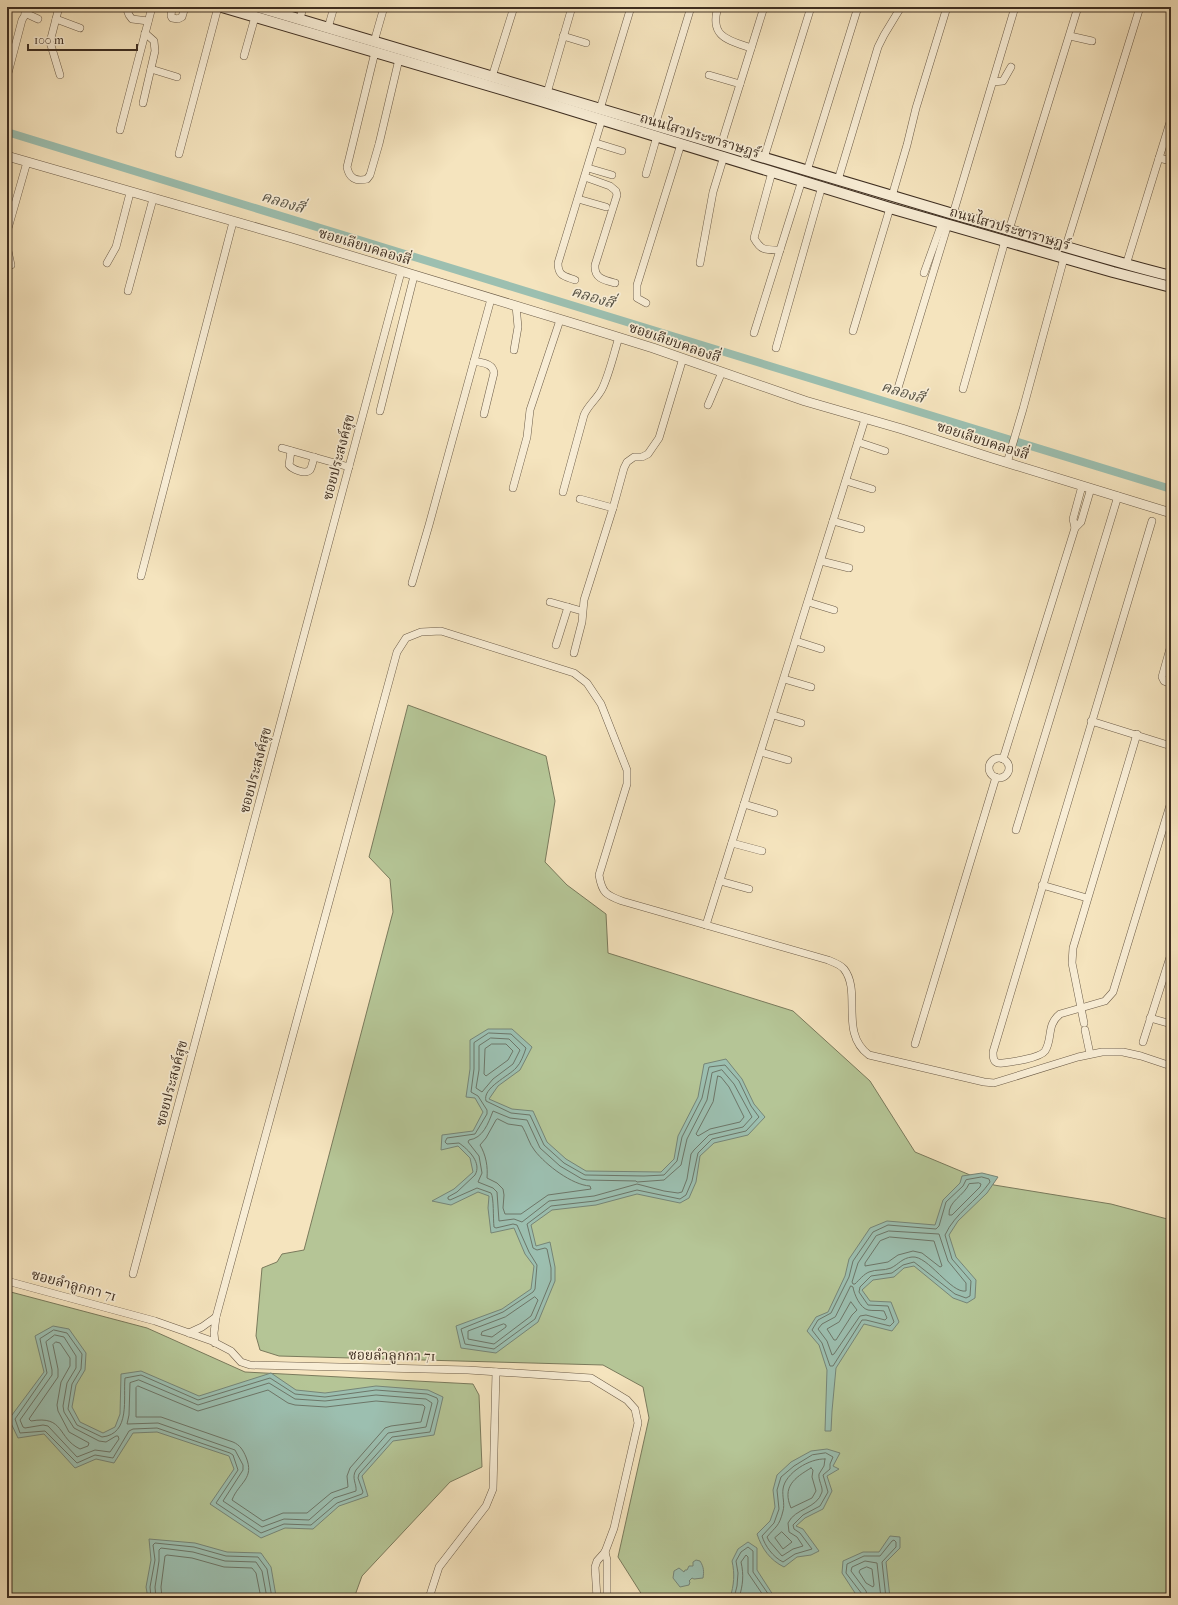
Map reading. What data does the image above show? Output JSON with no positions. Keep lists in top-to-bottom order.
{
  "streets": {
    "main road": ["ถนนไสวประชาราษฎร์"],
    "street": ["ซอยเลียบคลองสี่", "ซอยประสงค์สุข", "ซอยลำลูกกา 71"]
  },
  "crossings": [
    ["ซอยเลียบคลองสี่", "ซอยประสงค์สุข"]
  ],
  "water": ["คลองสี่"],
  "scale_bar": "100 m"
}
